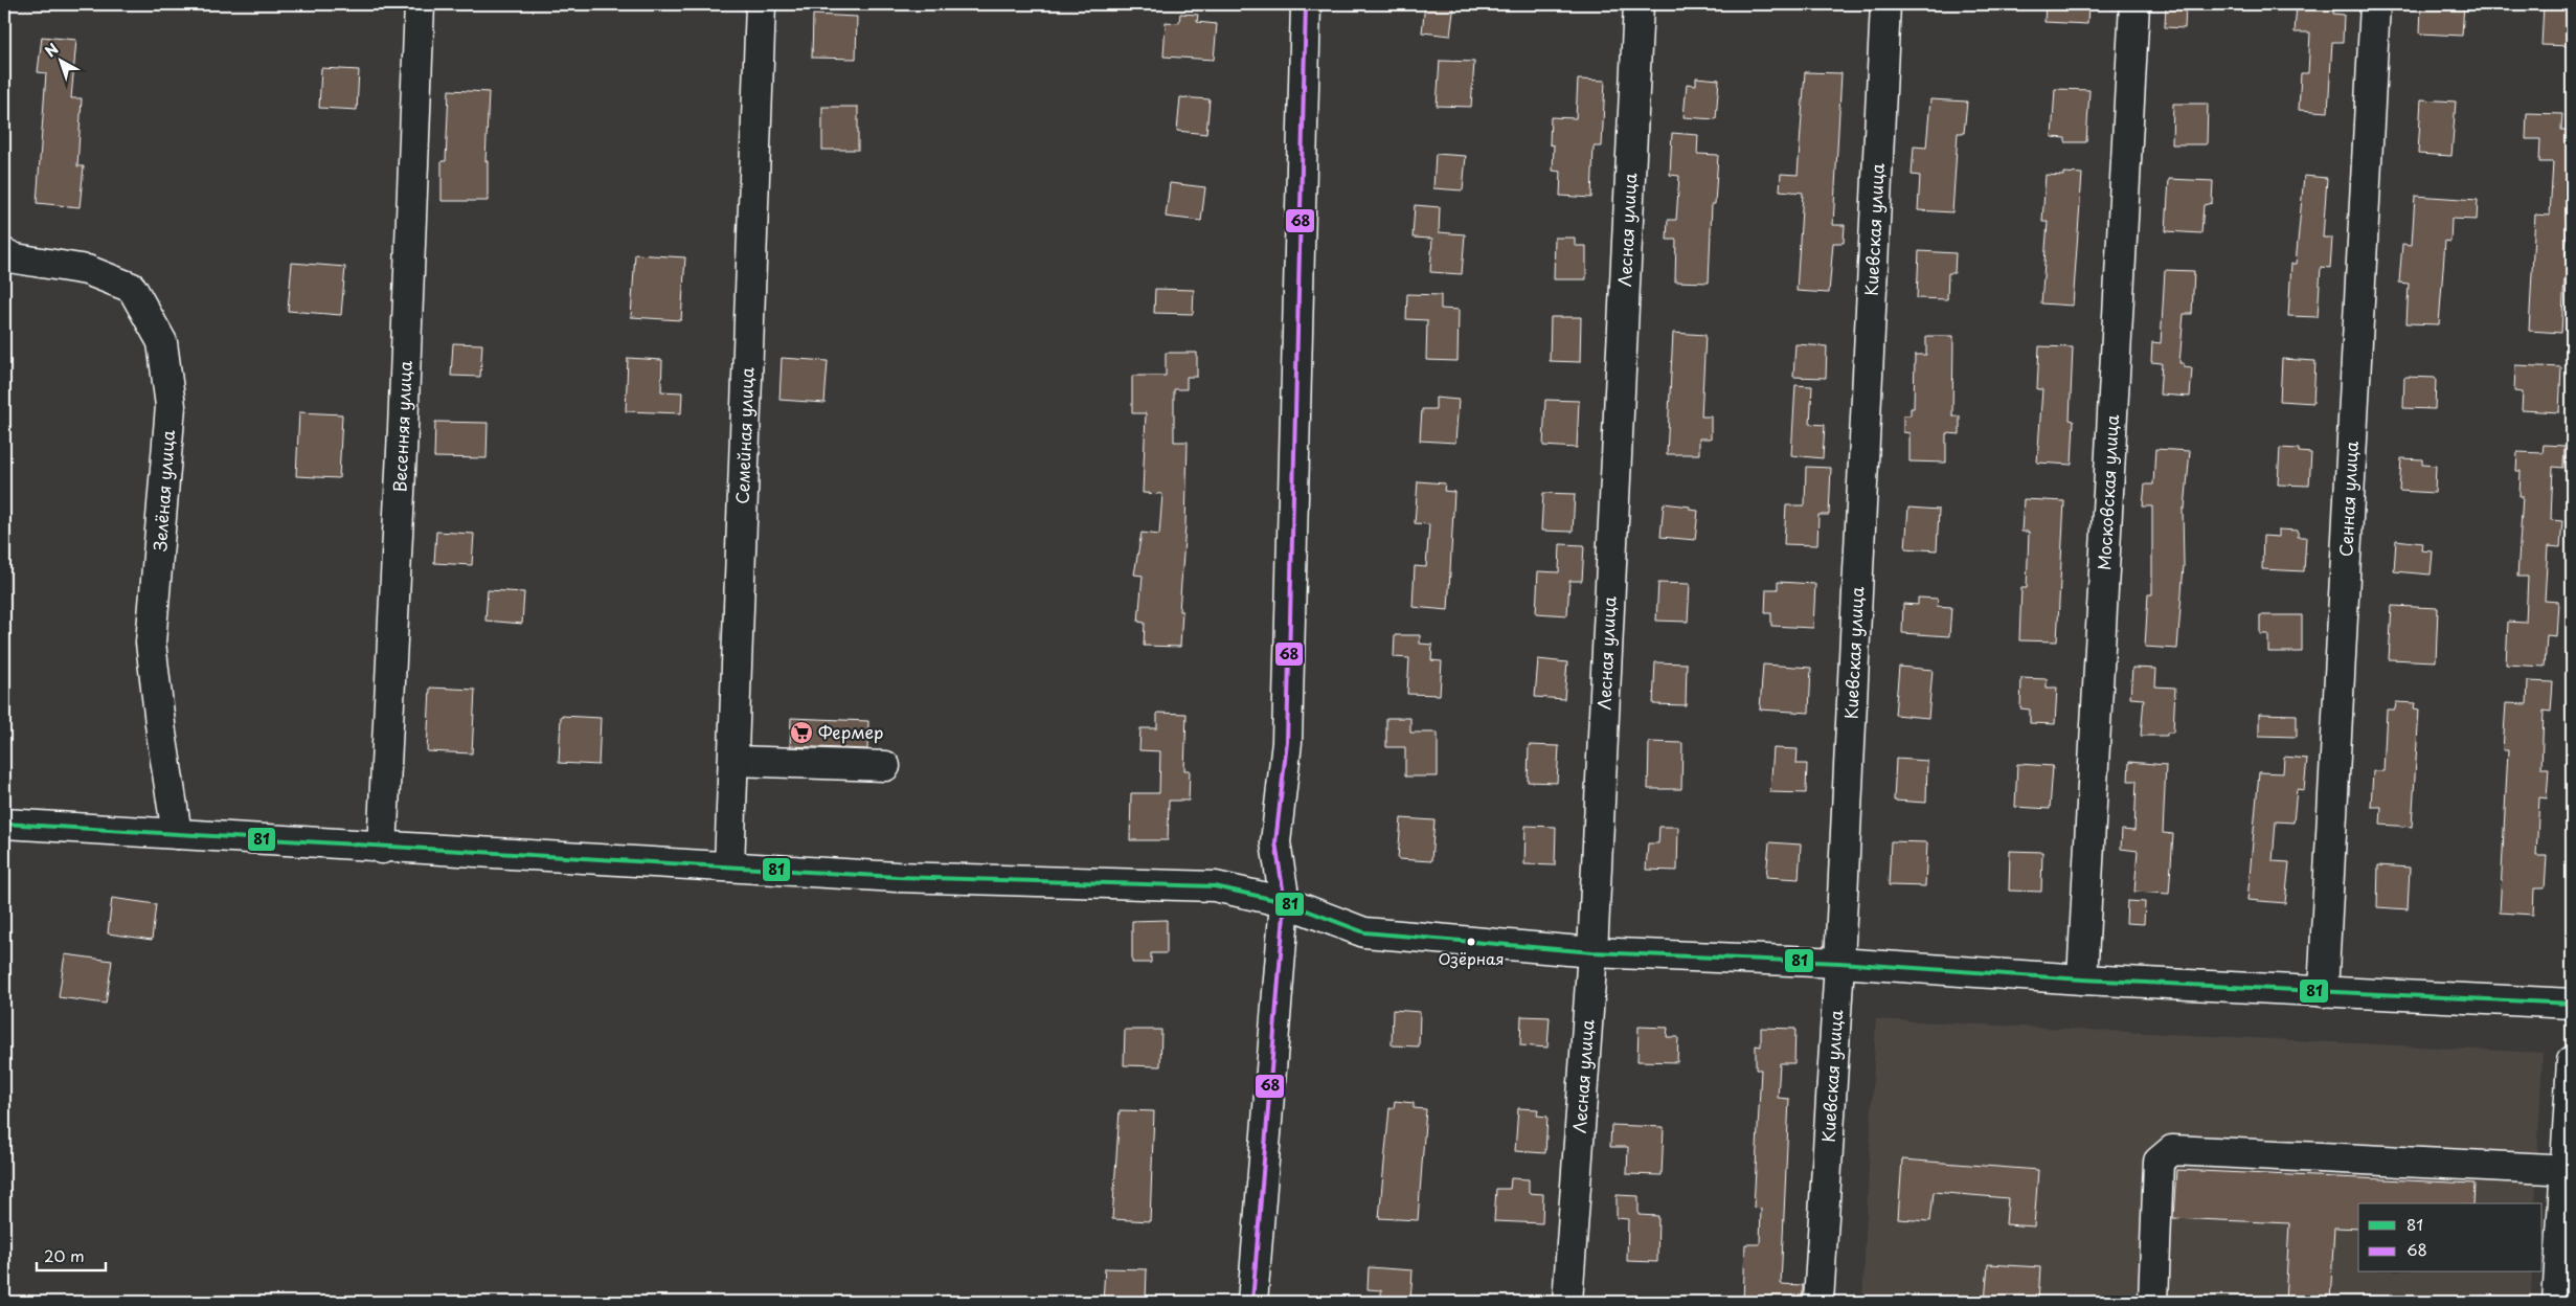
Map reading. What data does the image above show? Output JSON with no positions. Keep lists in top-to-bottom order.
{
  "streets": {
    "street": [
      "Лесная улица",
      "Киевская улица",
      "Весенняя улица",
      "Семейная улица",
      "Зелёная улица",
      "Московская улица",
      "Сенная улица"
    ]
  },
  "places": {
    "supermarket": ["Фермер"],
    "other": ["Озёрная"]
  },
  "lines": ["transit line 68", "transit line 81"],
  "legend": ["81", "68"],
  "scale_bar": "20 m",
  "north": "top left"
}
